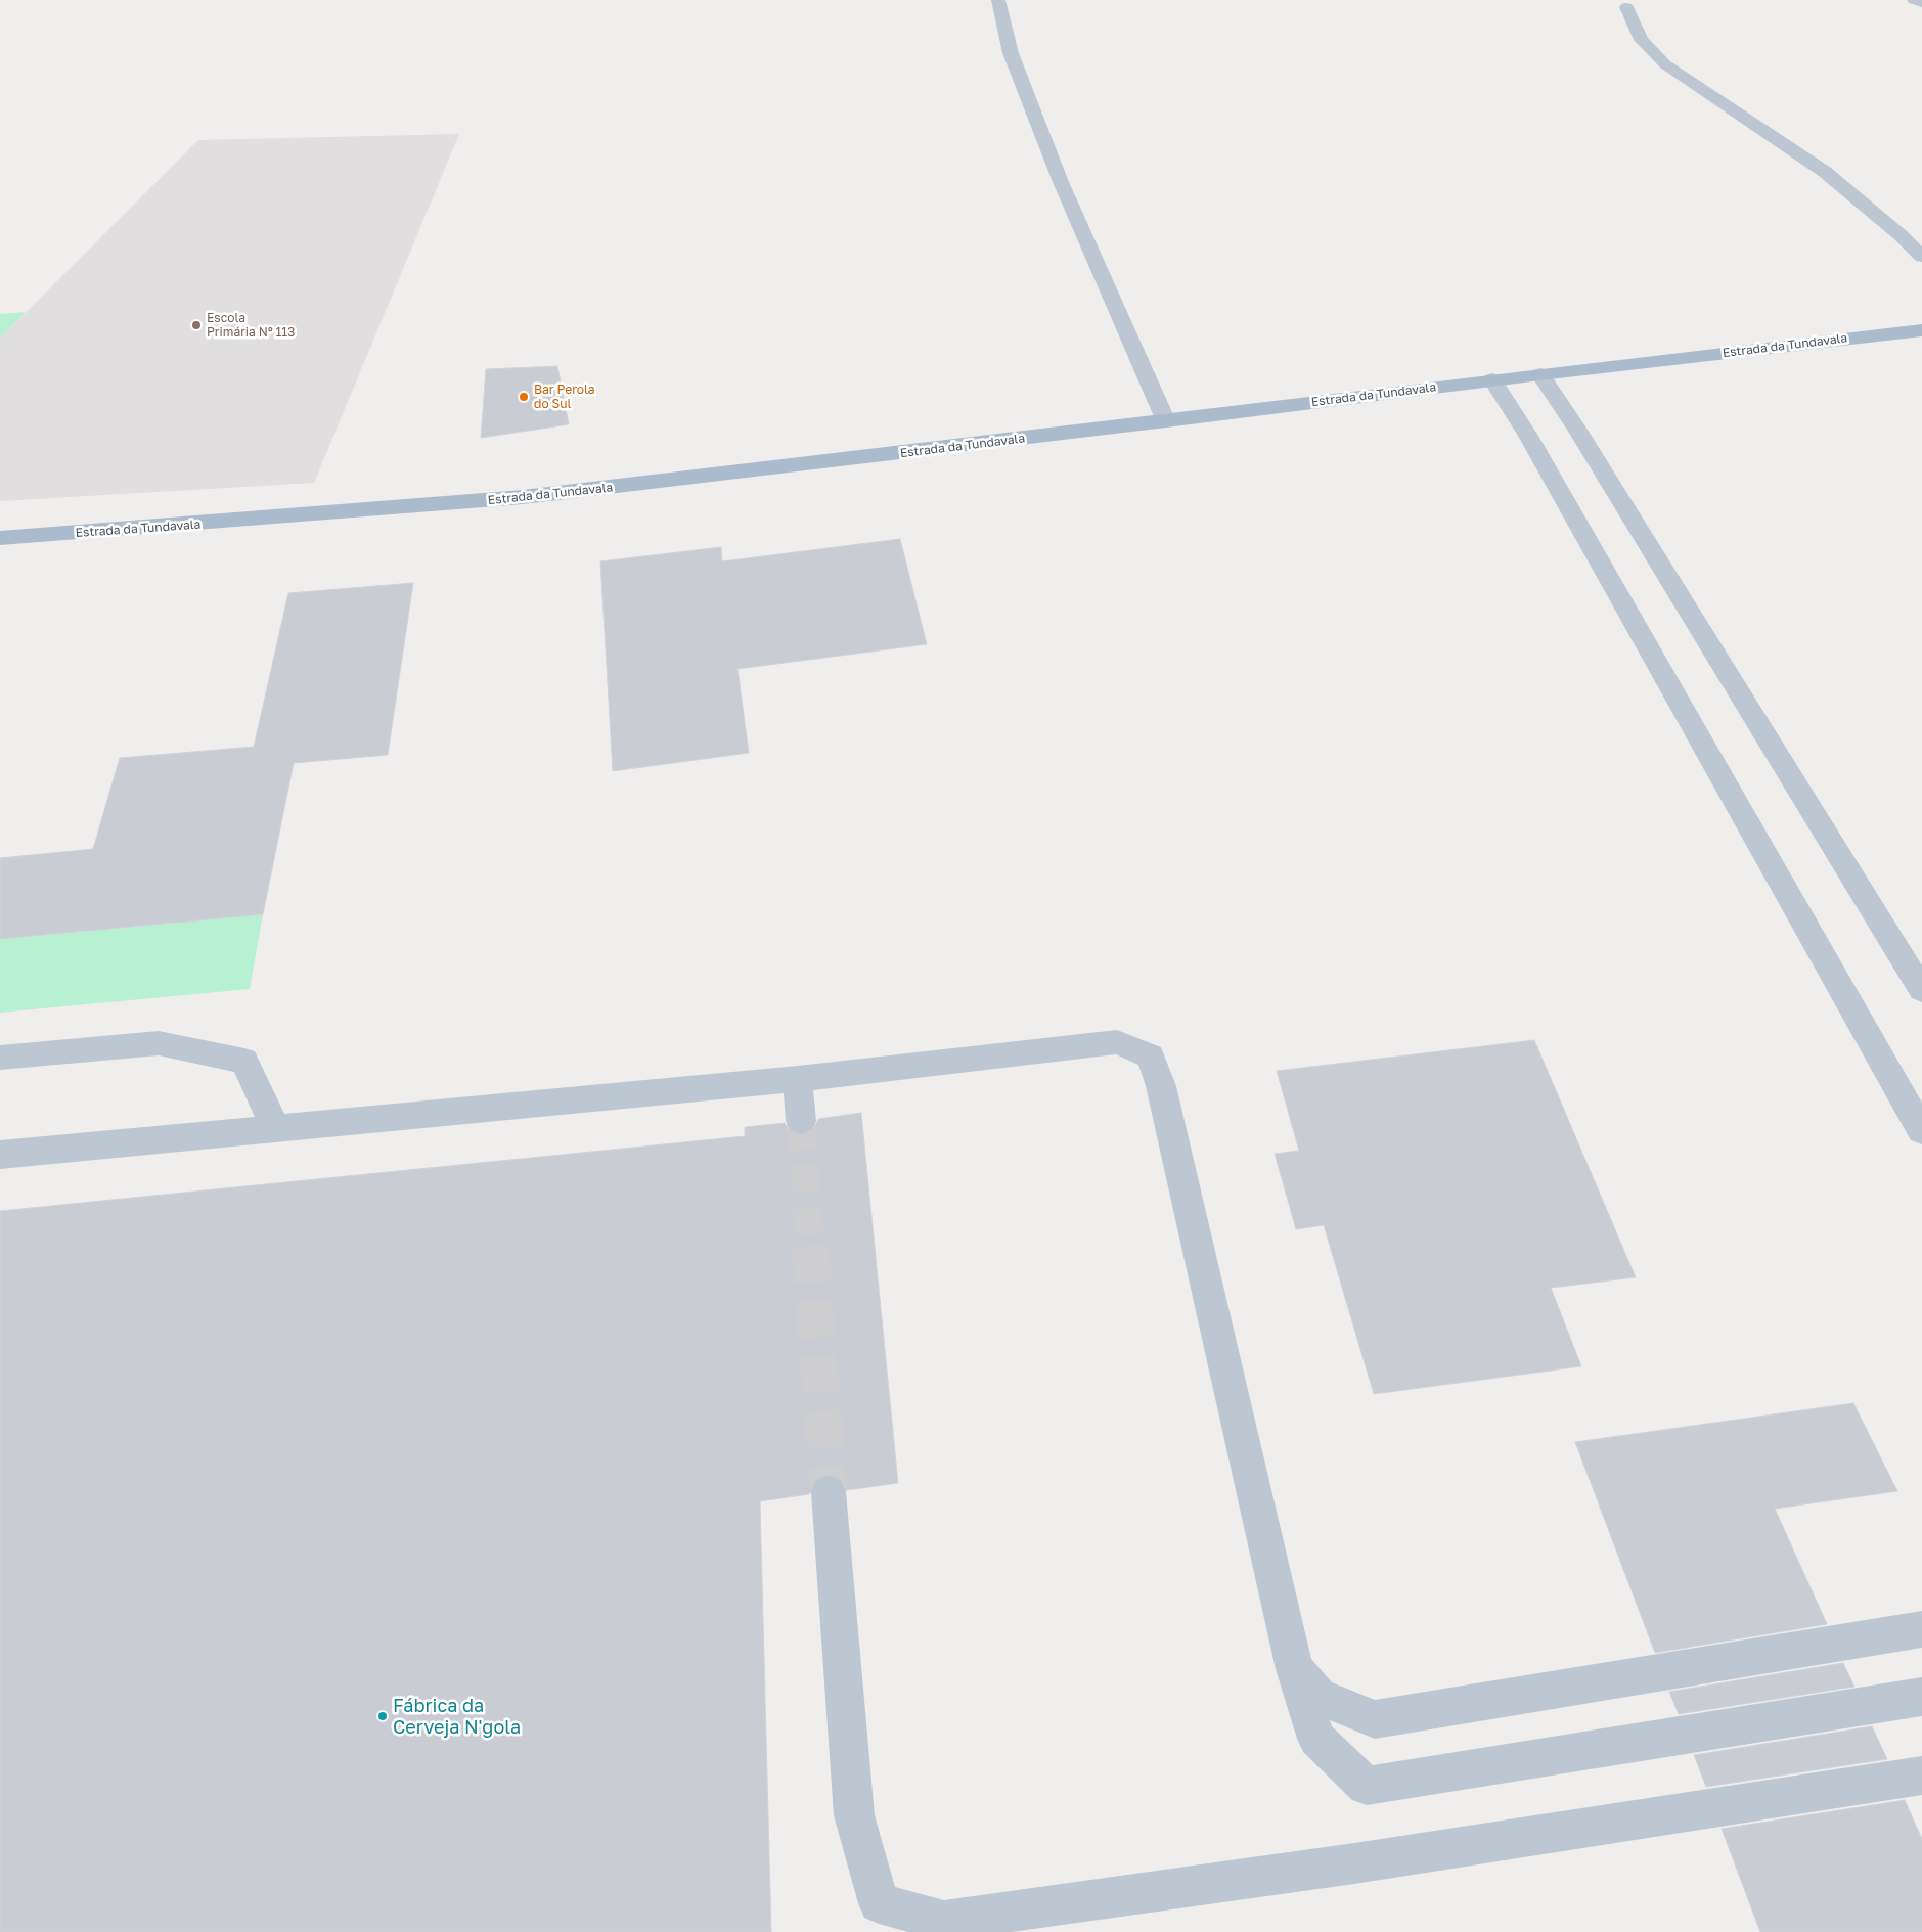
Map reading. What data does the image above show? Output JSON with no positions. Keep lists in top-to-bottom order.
{
  "streets": {
    "main road": ["Estrada da Tundavala"]
  },
  "places": ["Escola Primária Nº 113", "Bar Perola do Sul", "Fábrica da Cerveja N'gola"]
}
